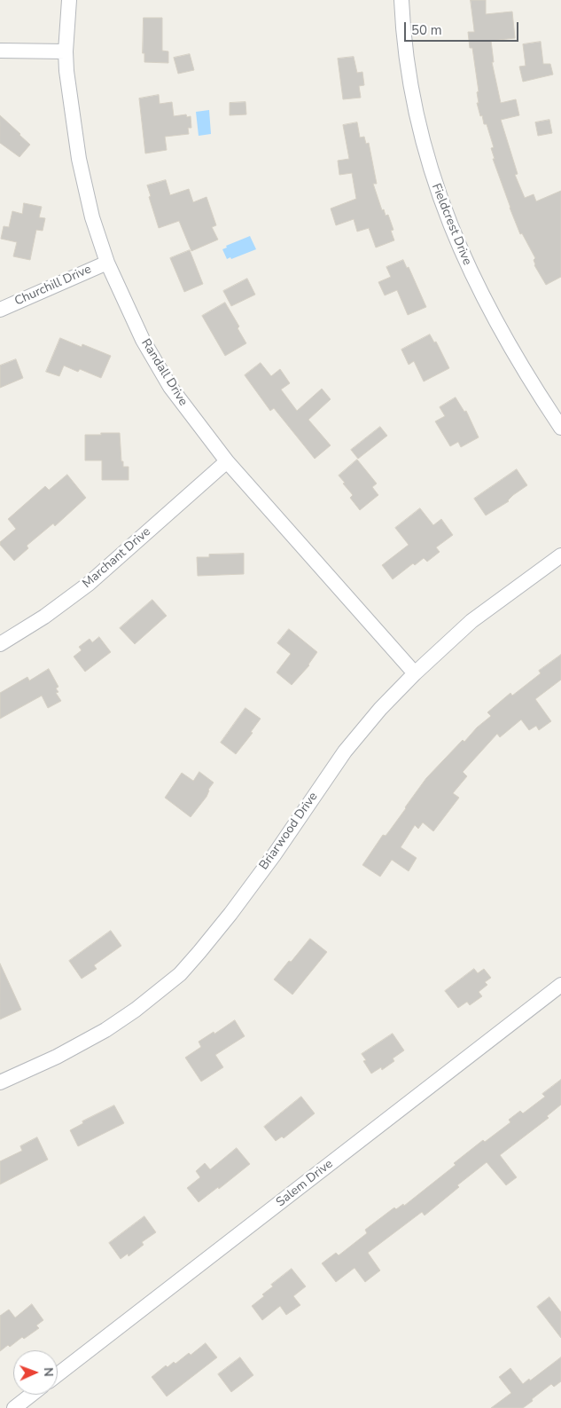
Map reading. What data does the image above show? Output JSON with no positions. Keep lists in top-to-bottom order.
{
  "streets": {
    "street": [
      "Fieldcrest Drive",
      "Churchill Drive",
      "Randall Drive",
      "Marchant Drive",
      "Briarwood Drive",
      "Salem Drive"
    ]
  },
  "crossings": [
    ["Churchill Drive", "Randall Drive"],
    ["Randall Drive", "Marchant Drive"],
    ["Randall Drive", "Briarwood Drive"]
  ],
  "scale_bar": "50 m",
  "north": "right"
}
